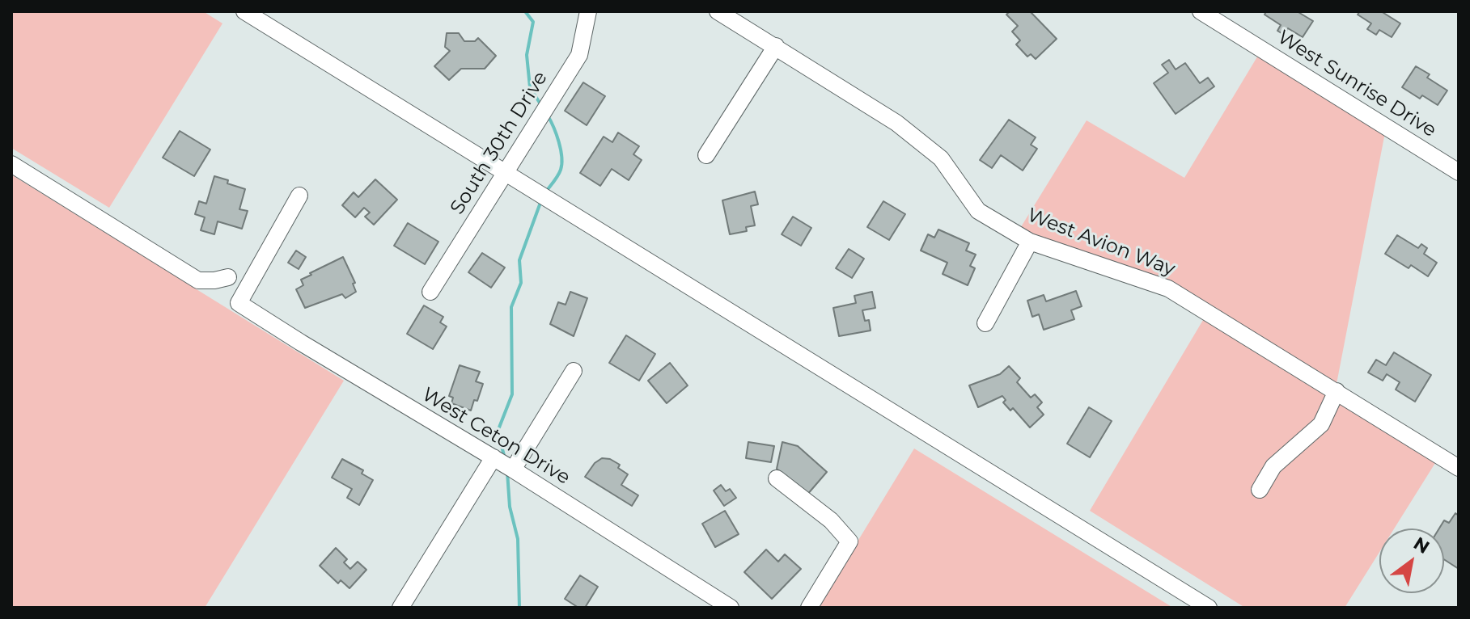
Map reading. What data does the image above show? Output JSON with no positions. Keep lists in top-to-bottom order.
{
  "streets": {
    "street": [
      "West Sunrise Drive",
      "South 30th Drive",
      "West Avion Way",
      "West Ceton Drive"
    ]
  },
  "north": "top right"
}
